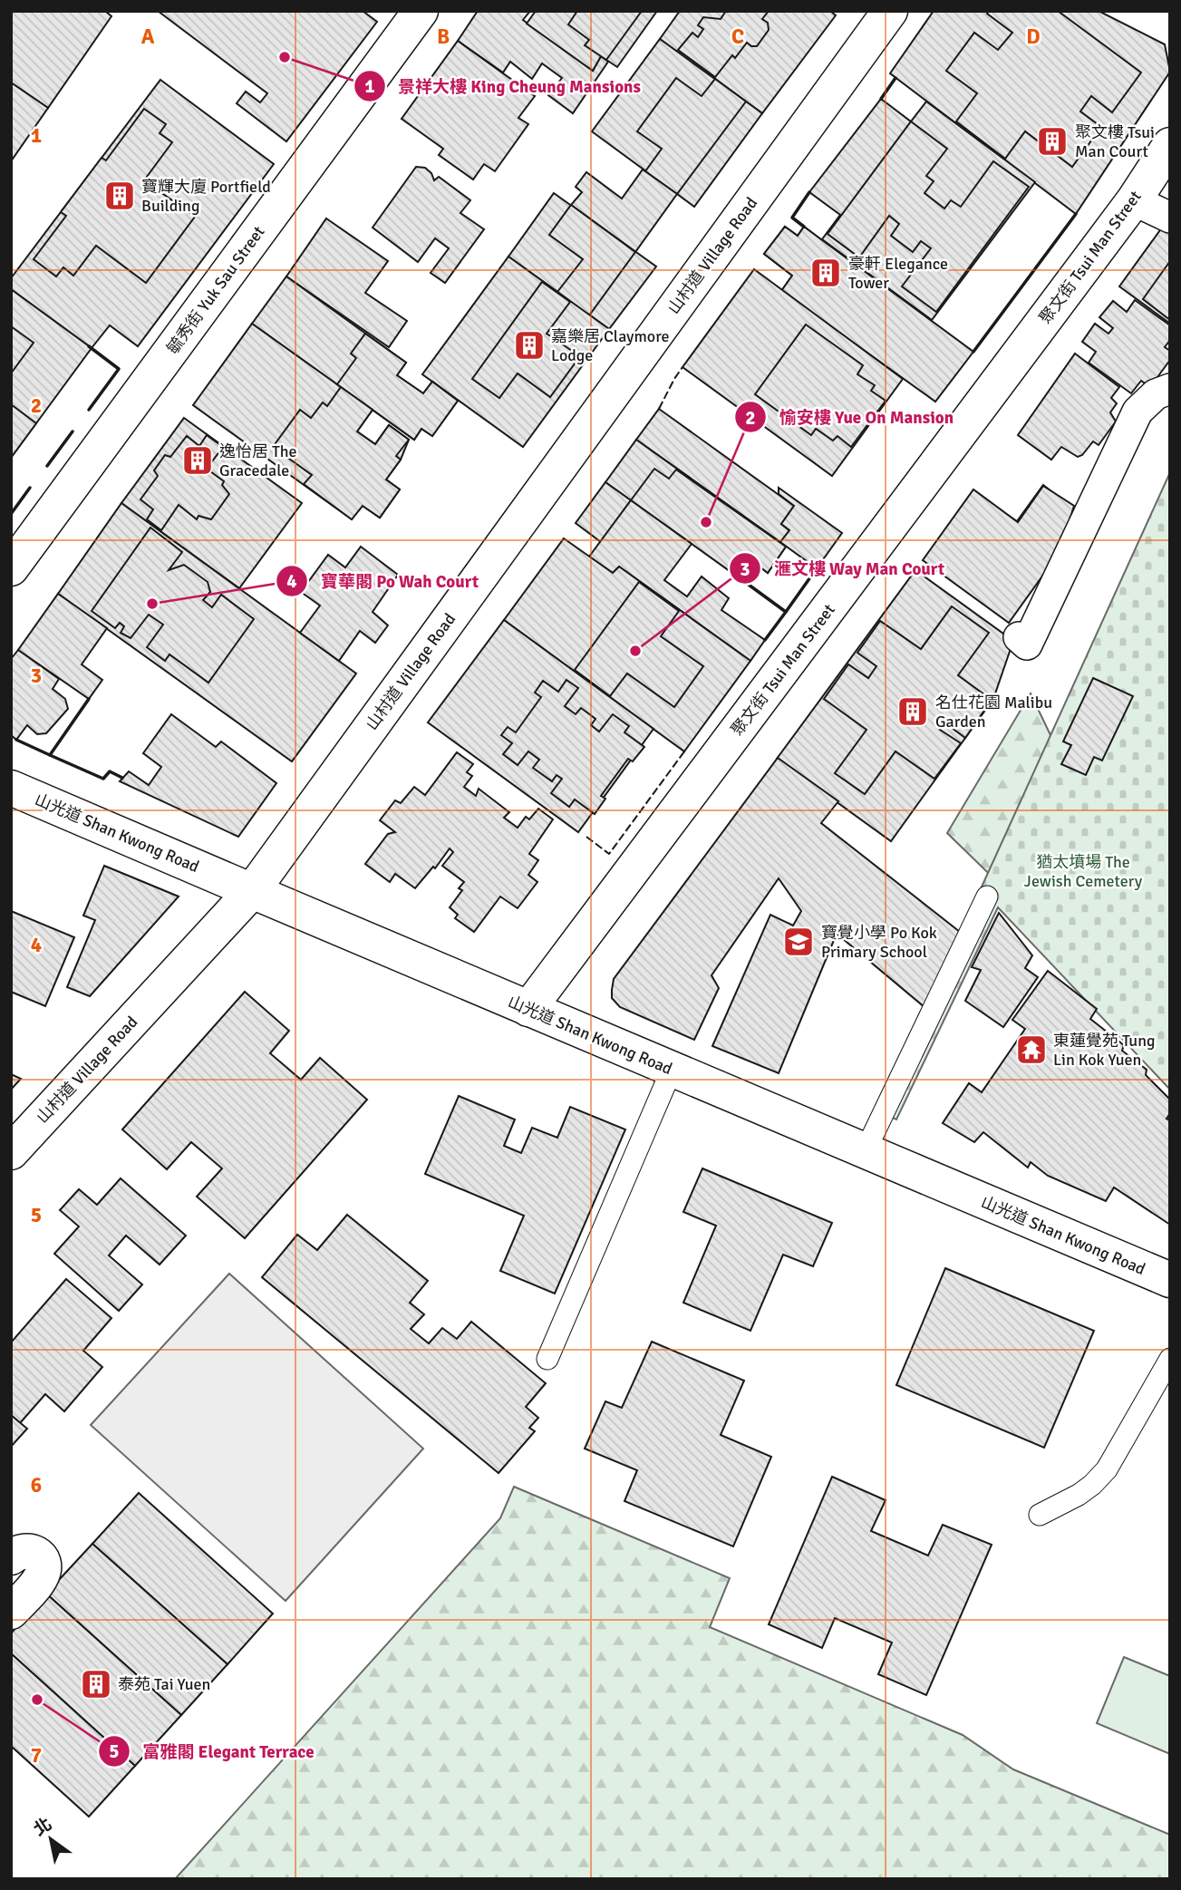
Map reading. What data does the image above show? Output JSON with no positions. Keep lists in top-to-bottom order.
{
  "streets": {
    "street": [
      "山村道 Village Road",
      "聚文街 Tsui Man Street",
      "毓秀街 Yuk Sau Street",
      "山光道 Shan Kwong Road"
    ]
  },
  "crossings": [
    ["山村道 Village Road", "山光道 Shan Kwong Road"],
    ["聚文街 Tsui Man Street", "山光道 Shan Kwong Road"]
  ],
  "parks": ["猶太墳場 The Jewish Cemetery"],
  "places": {
    "other": [
      "景祥大樓 King Cheung Mansions",
      "愉安樓 Yue On Mansion",
      "寶華閣 Po Wah Court",
      "滙文樓 Way Man Court",
      "富雅閣 Elegant Terrace"
    ],
    "building": [
      "聚文樓 Tsui Man Court",
      "寶輝大廈 Portfield Building",
      "豪軒 Elegance Tower",
      "嘉樂居 Claymore Lodge",
      "逸怡居 The Gracedale",
      "名仕花園 Malibu Garden",
      "泰苑 Tai Yuen"
    ],
    "school or university": ["寶覺小學 Po Kok Primary School"],
    "temple": ["東蓮覺苑 Tung Lin Kok Yuen"]
  },
  "north": "top left",
  "grid": {
    "columns": [
      "A",
      "B",
      "C",
      "D"
    ],
    "rows": [
      "1",
      "2",
      "3",
      "4",
      "5",
      "6",
      "7"
    ]
  }
}
